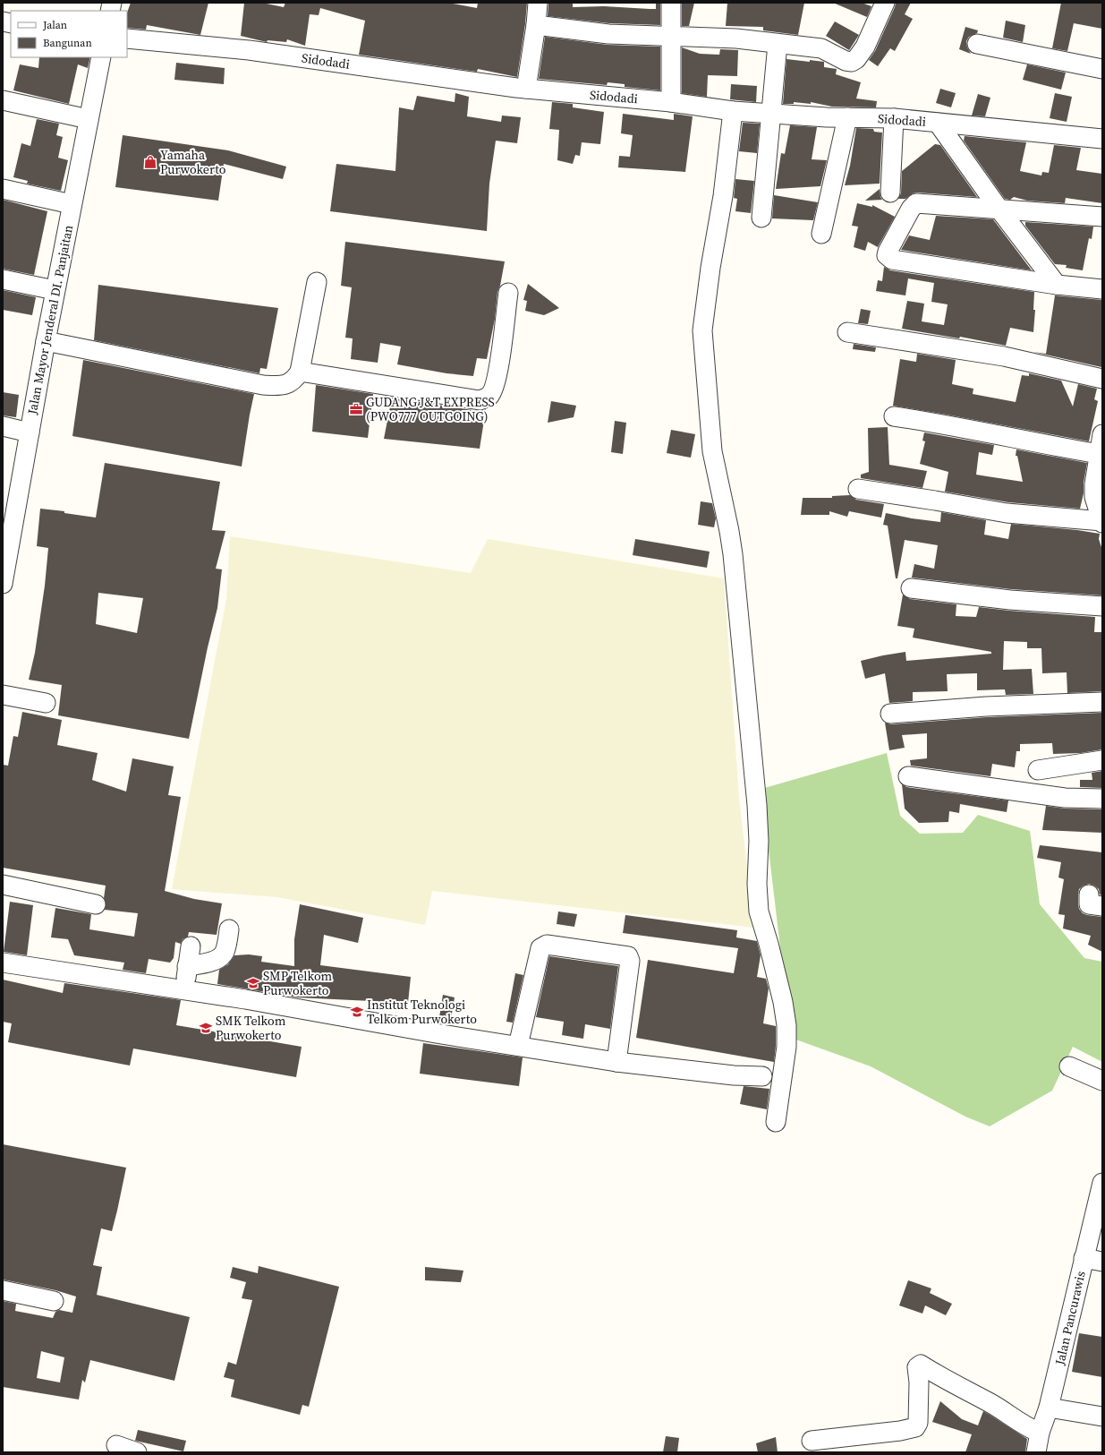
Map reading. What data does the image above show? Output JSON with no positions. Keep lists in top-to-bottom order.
{
  "streets": {
    "street": ["Sidodadi", "Jalan Mayor Jenderal DI. Panjaitan", "Jalan Pancurawis"]
  },
  "places": {
    "shop": ["Yamaha Purwokerto"],
    "office": ["GUDANG J&T EXPRESS (PWO777 OUTGOING)"],
    "school or university": ["SMP Telkom Purwokerto", "Institut Teknologi Telkom Purwokerto", "SMK Telkom Purwokerto"]
  },
  "legend": ["Jalan", "Bangunan"]
}
